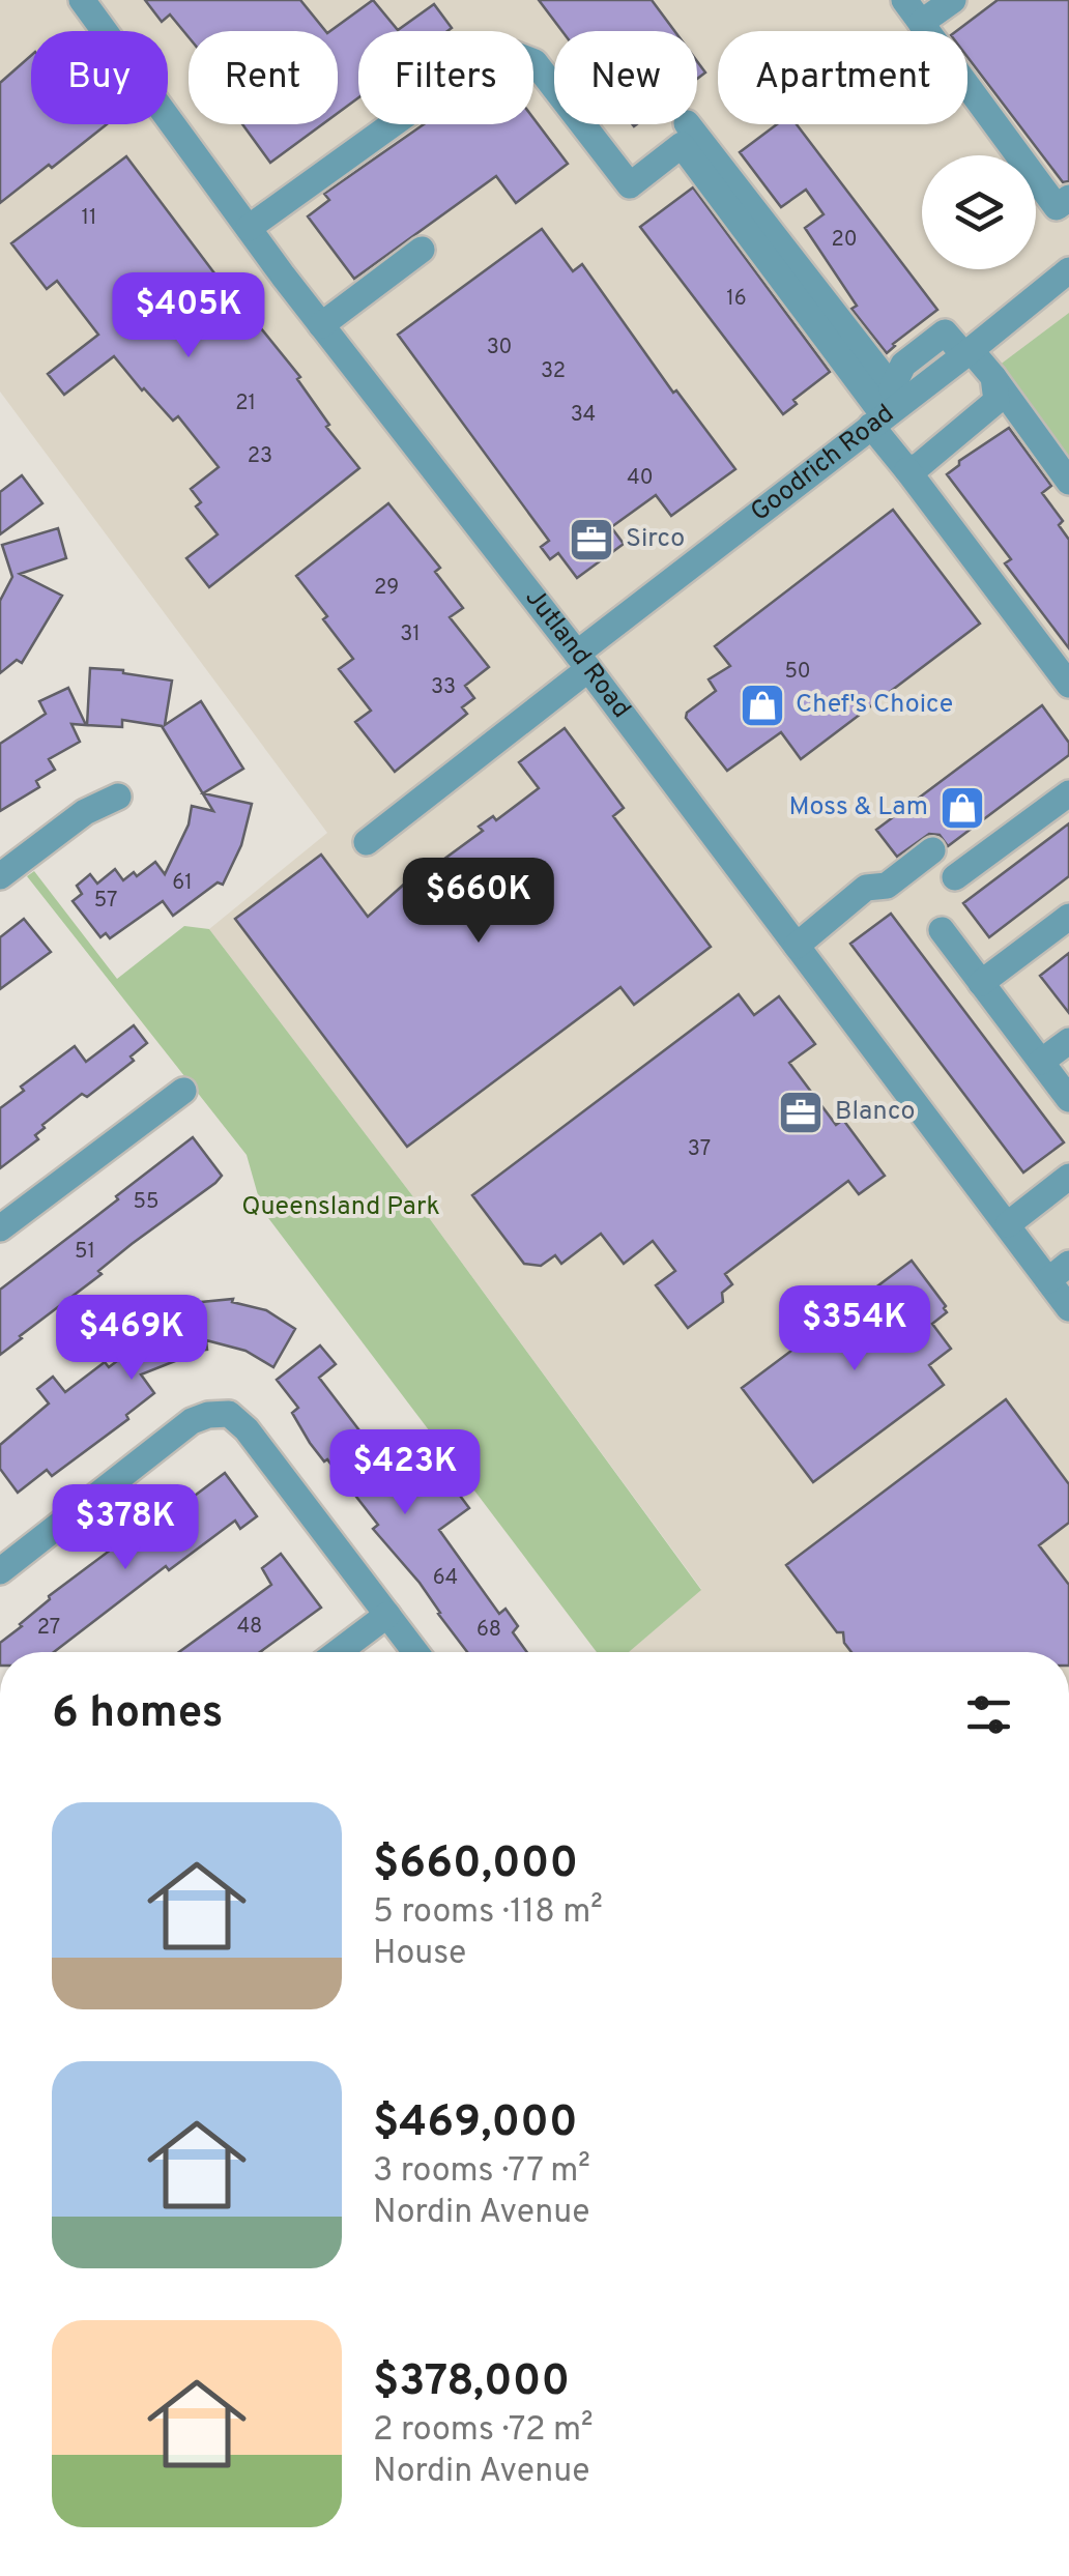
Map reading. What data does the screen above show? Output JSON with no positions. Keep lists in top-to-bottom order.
{
  "streets": {
    "street": ["Goodrich Road", "Jutland Road"]
  },
  "crossings": [
    ["Goodrich Road", "Jutland Road"]
  ],
  "parks": ["Queensland Park"],
  "places": {
    "office": ["Sirco", "Blanco"],
    "shop": ["Chef's Choice", "Moss & Lam"]
  },
  "house_numbers": [
    "11",
    "20",
    "16",
    "30",
    "32",
    "21",
    "34",
    "23",
    "40",
    "29",
    "31",
    "50",
    "33",
    "61",
    "57",
    "37",
    "55",
    "51",
    "64",
    "48",
    "27",
    "68"
  ],
  "page": {
    "chip": [
      "Buy",
      "Rent",
      "Filters",
      "New",
      "Apartment"
    ],
    "price": [
      "$405K",
      "$660K",
      "$354K",
      "$469K",
      "$423K",
      "$378K"
    ],
    "heading": "6 homes",
    "list": [
      {
        "name": "$660,000",
        "note": "5 rooms · 118 m² · House"
      },
      {
        "name": "$469,000",
        "note": "3 rooms · 77 m² · Nordin Avenue"
      },
      {
        "name": "$378,000",
        "note": "2 rooms · 72 m² · Nordin Avenue"
      }
    ]
  }
}
